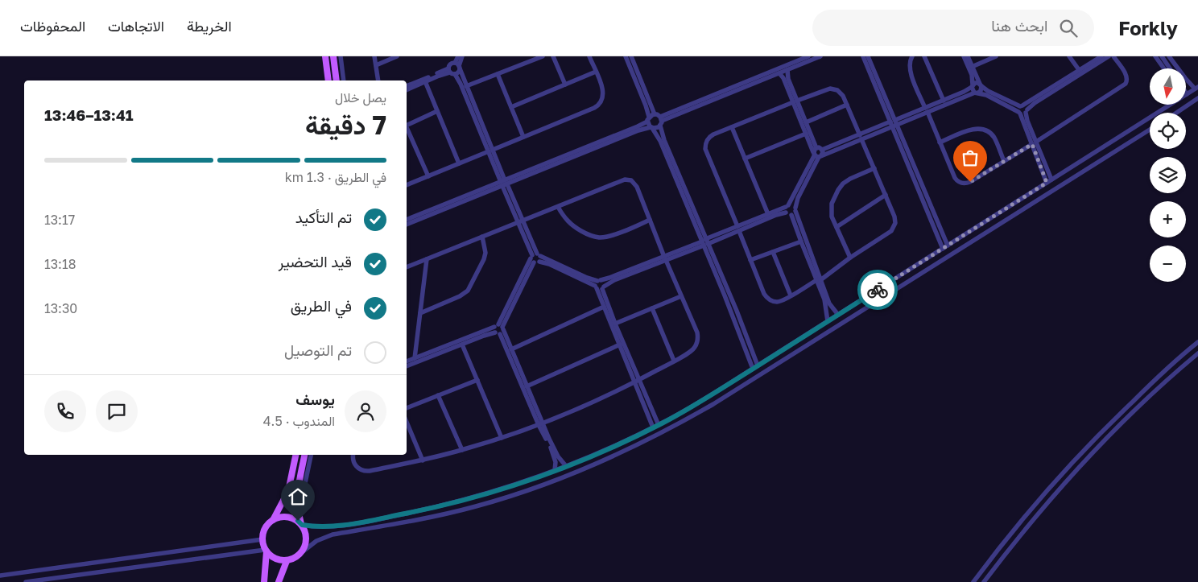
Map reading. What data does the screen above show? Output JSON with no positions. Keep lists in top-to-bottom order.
{
  "north": "bottom",
  "page": {
    "header": "Forkly",
    "search": "ابحث هنا",
    "nav": ["الخريطة", "الاتجاهات", "المحفوظات"],
    "map_buttons": ["+", "−"],
    "heading": ["7 دقيقة", "يصل خلال", "13:41–13:46"],
    "panel": ["يوسف", "المندوب · 4.5"],
    "bar": "في الطريق · 1.3 km",
    "list": [
      ["تم التأكيد", "13:17"],
      ["قيد التحضير", "13:18"],
      ["في الطريق", "13:30"],
      "تم التوصيل"
    ]
  }
}
